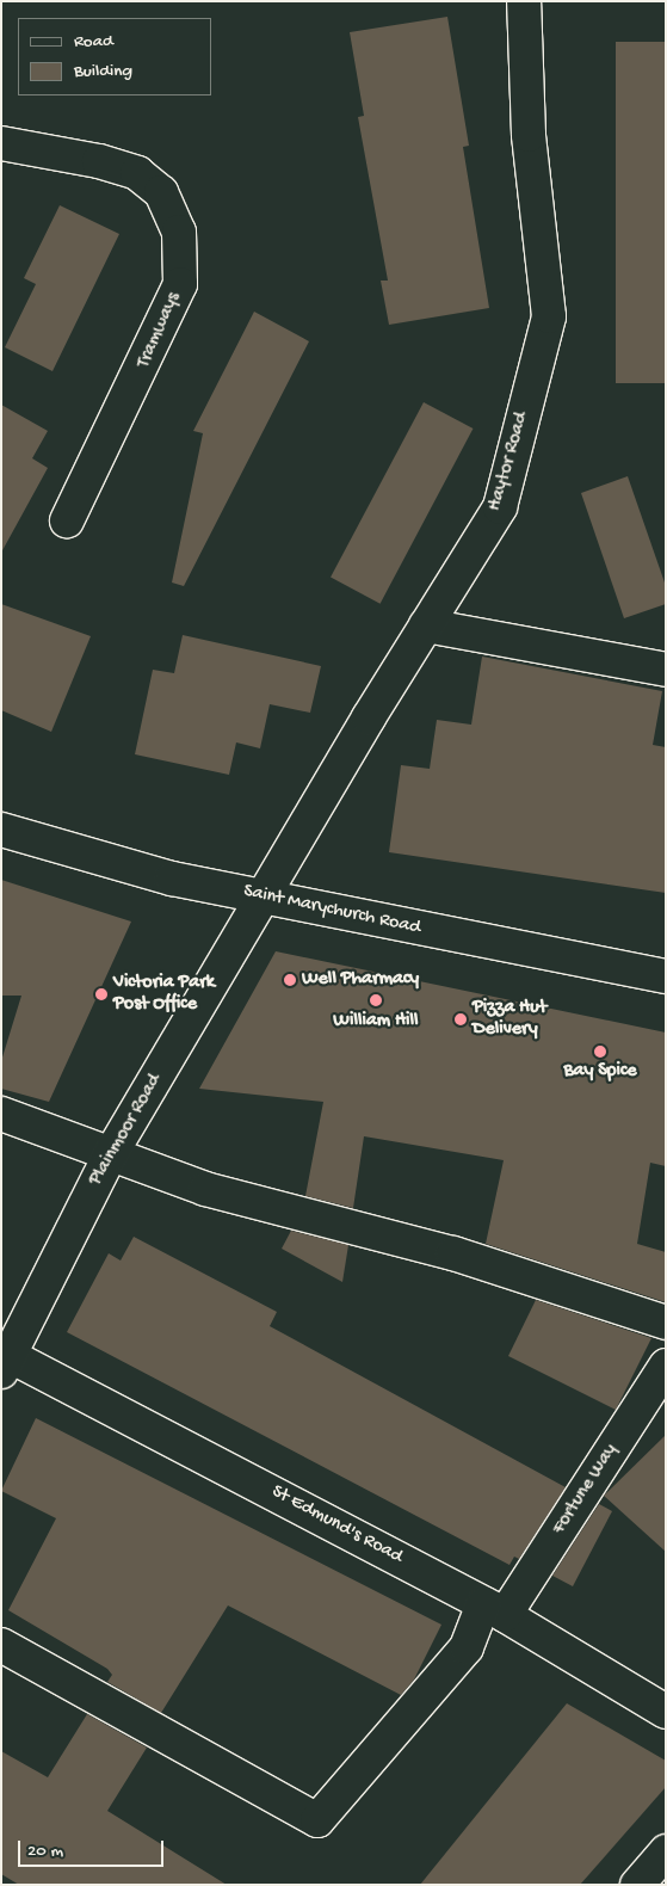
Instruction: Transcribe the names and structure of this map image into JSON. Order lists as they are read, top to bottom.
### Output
{
  "streets": {
    "street": [
      "Tramways",
      "Haytor Road",
      "Saint Marychurch Road",
      "Plainmoor Road",
      "Fortune Way",
      "St Edmund's Road"
    ]
  },
  "crossings": [
    ["Haytor Road", "Saint Marychurch Road"],
    ["Haytor Road", "Plainmoor Road"],
    ["Saint Marychurch Road", "Plainmoor Road"],
    ["Plainmoor Road", "St Edmund's Road"],
    ["Fortune Way", "St Edmund's Road"]
  ],
  "places": [
    "Well Pharmacy",
    "Victoria Park Post Office",
    "William Hill",
    "Pizza Hut Delivery",
    "Bay Spice"
  ],
  "legend": ["Road", "Building"],
  "scale_bar": "20 m"
}
